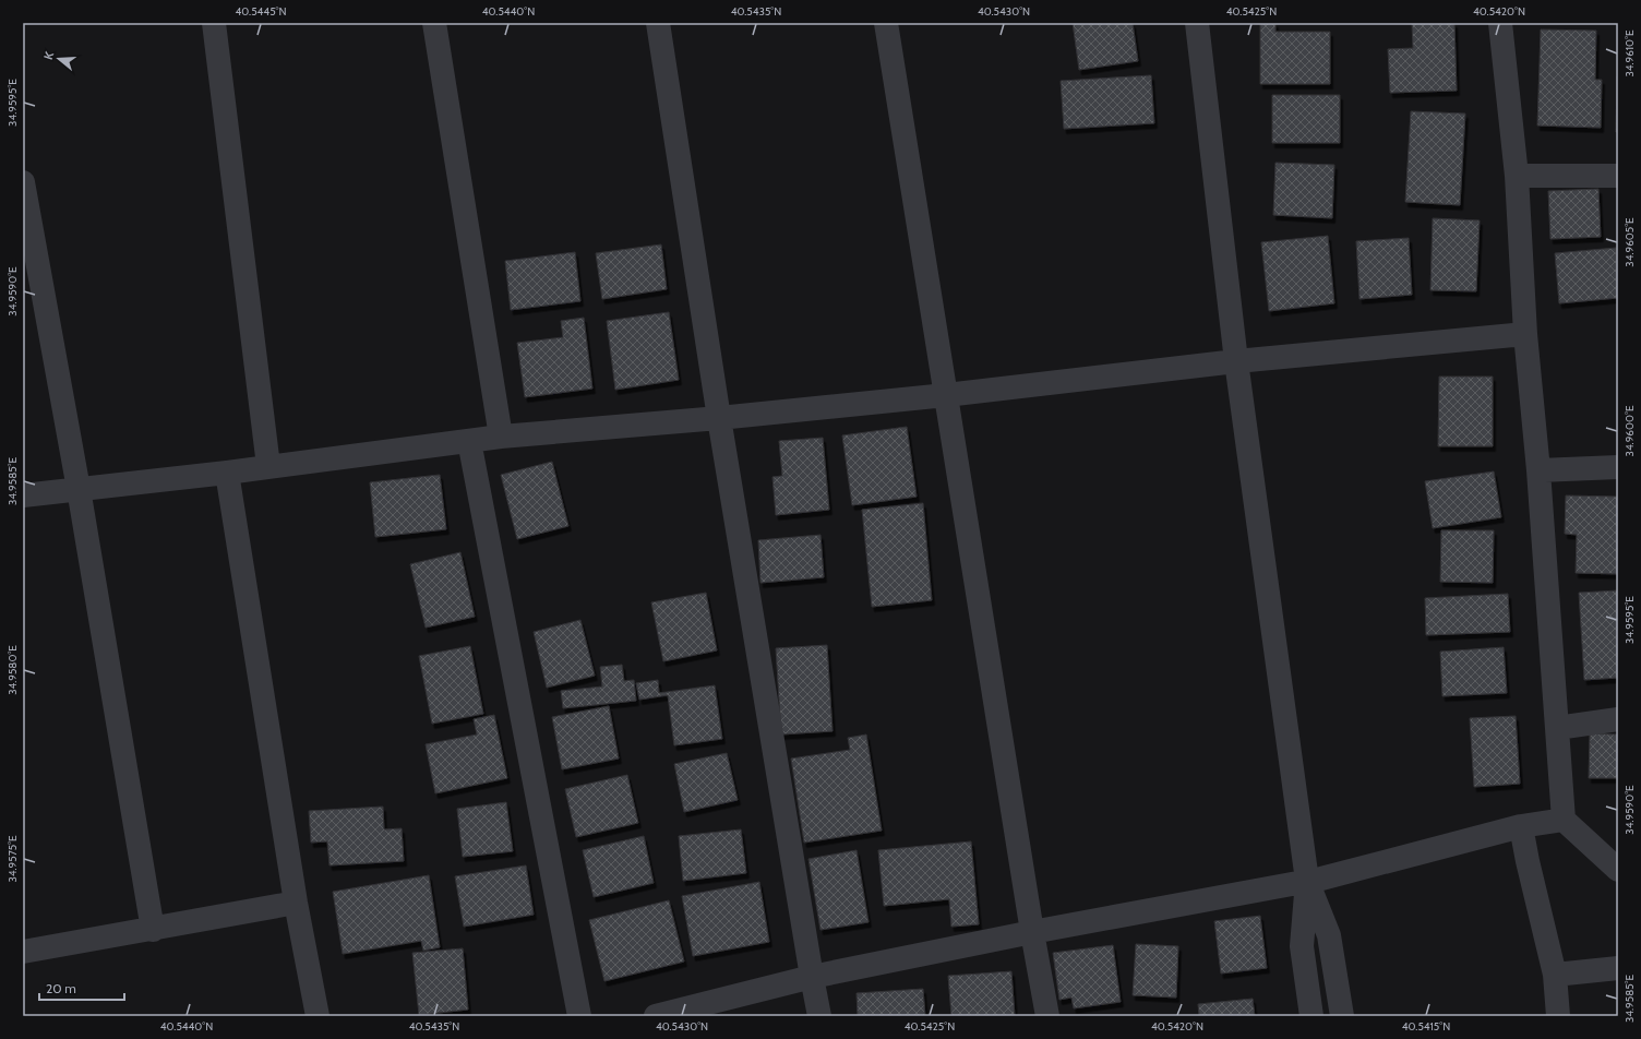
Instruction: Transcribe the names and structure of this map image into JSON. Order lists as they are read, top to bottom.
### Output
{
  "scale_bar": "20 m",
  "north": "left",
  "coordinates": [
    "40.5445°N",
    "40.5440°N",
    "40.5435°N",
    "40.5430°N",
    "40.5425°N",
    "40.5420°N",
    "34.9610°E",
    "34.9595°E",
    "34.9605°E",
    "34.9590°E",
    "34.9600°E",
    "34.9585°E",
    "34.9580°E",
    "34.9575°E",
    "40.5415°N"
  ]
}
